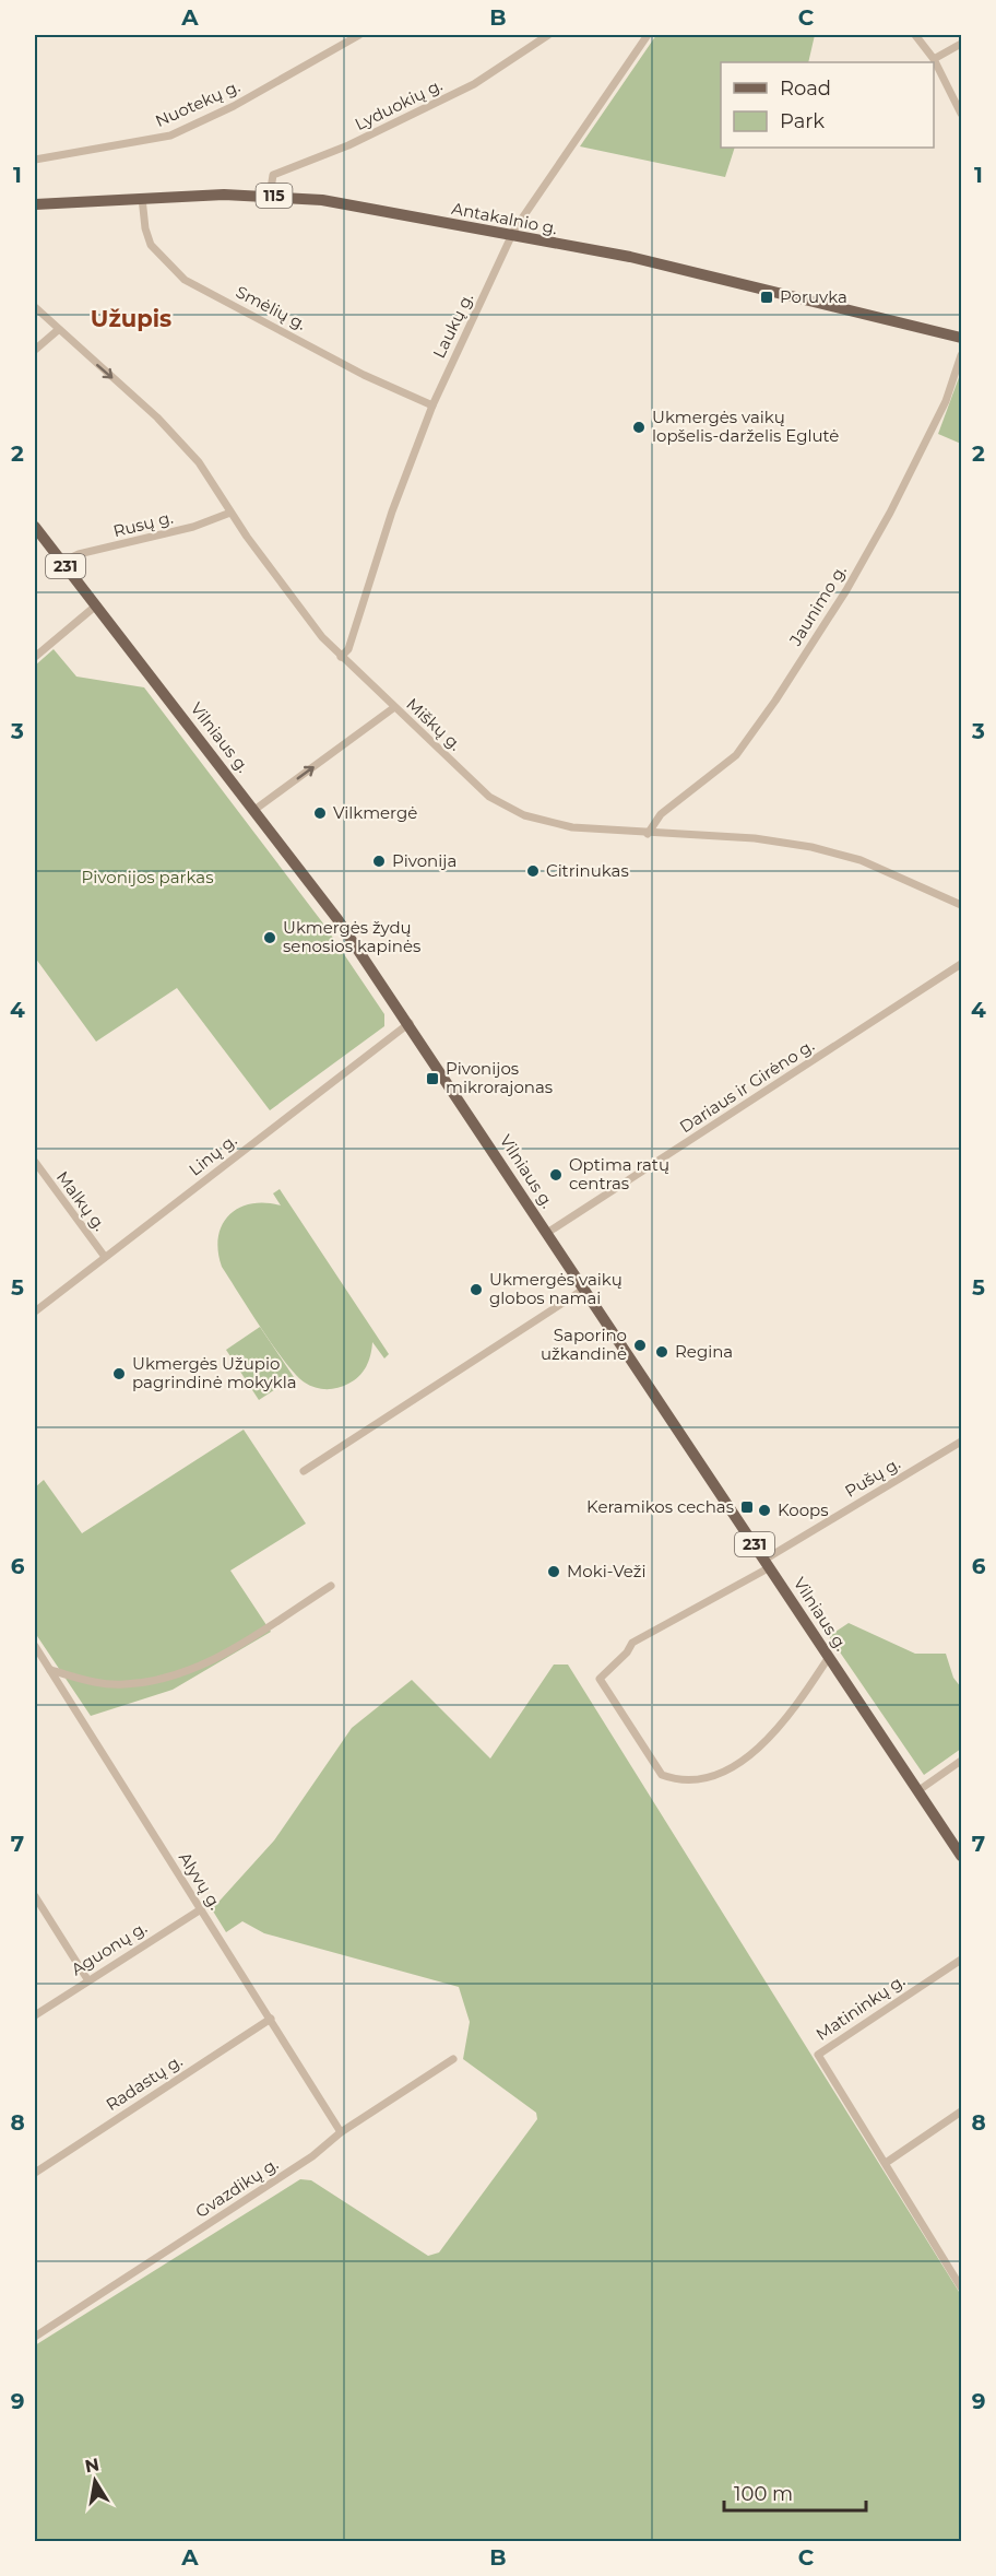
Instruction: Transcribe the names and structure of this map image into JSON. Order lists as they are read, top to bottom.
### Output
{
  "streets": {
    "main road": [
      "115",
      "Antakalnio g.",
      "231",
      "Vilniaus g."
    ],
    "street": [
      "Nuotekų g.",
      "Lyduokių g.",
      "Smėlių g.",
      "Laukų g.",
      "Rusų g.",
      "Jaunimo g.",
      "Miškų g.",
      "Dariaus ir Girėno g.",
      "Linų g.",
      "Malkų g.",
      "Pušų g.",
      "Alyvų g.",
      "Aguonų g.",
      "Matininkų g.",
      "Radastų g.",
      "Gvazdikų g."
    ]
  },
  "crossings": [
    ["Lyduokių g.", "Antakalnio g."],
    ["Antakalnio g.", "Smėlių g."],
    ["Antakalnio g.", "Laukų g."],
    ["Smėlių g.", "Laukų g."],
    ["Laukų g.", "Miškų g."],
    ["Rusų g.", "Miškų g."],
    ["Rusų g.", "Vilniaus g."],
    ["Jaunimo g.", "Miškų g."],
    ["Vilniaus g.", "Dariaus ir Girėno g."],
    ["Vilniaus g.", "Linų g."],
    ["Vilniaus g.", "Pušų g."],
    ["Linų g.", "Malkų g."],
    ["Alyvų g.", "Aguonų g."],
    ["Alyvų g.", "Radastų g."],
    ["Alyvų g.", "Gvazdikų g."]
  ],
  "districts": ["Užupis"],
  "parks": ["Pivonijos parkas"],
  "places": {
    "transit": ["Poruvka", "Pivonijos mikrorajonas", "Keramikos cechas"],
    "other": [
      "Ukmergės vaikų lopšelis-darželis Eglutė",
      "Vilkmergė",
      "Pivonija",
      "Citrinukas",
      "Ukmergės žydų senosios kapinės",
      "Optima ratų centras",
      "Ukmergės vaikų globos namai",
      "Saporino užkandinė",
      "Regina",
      "Ukmergės Užupio pagrindinė mokykla",
      "Koops",
      "Moki-Veži"
    ]
  },
  "legend": ["Road", "Park"],
  "scale_bar": "100 m",
  "north": "top",
  "grid": {
    "columns": ["A", "B", "C"],
    "rows": [
      "1",
      "2",
      "3",
      "4",
      "5",
      "6",
      "7",
      "8",
      "9"
    ]
  }
}
